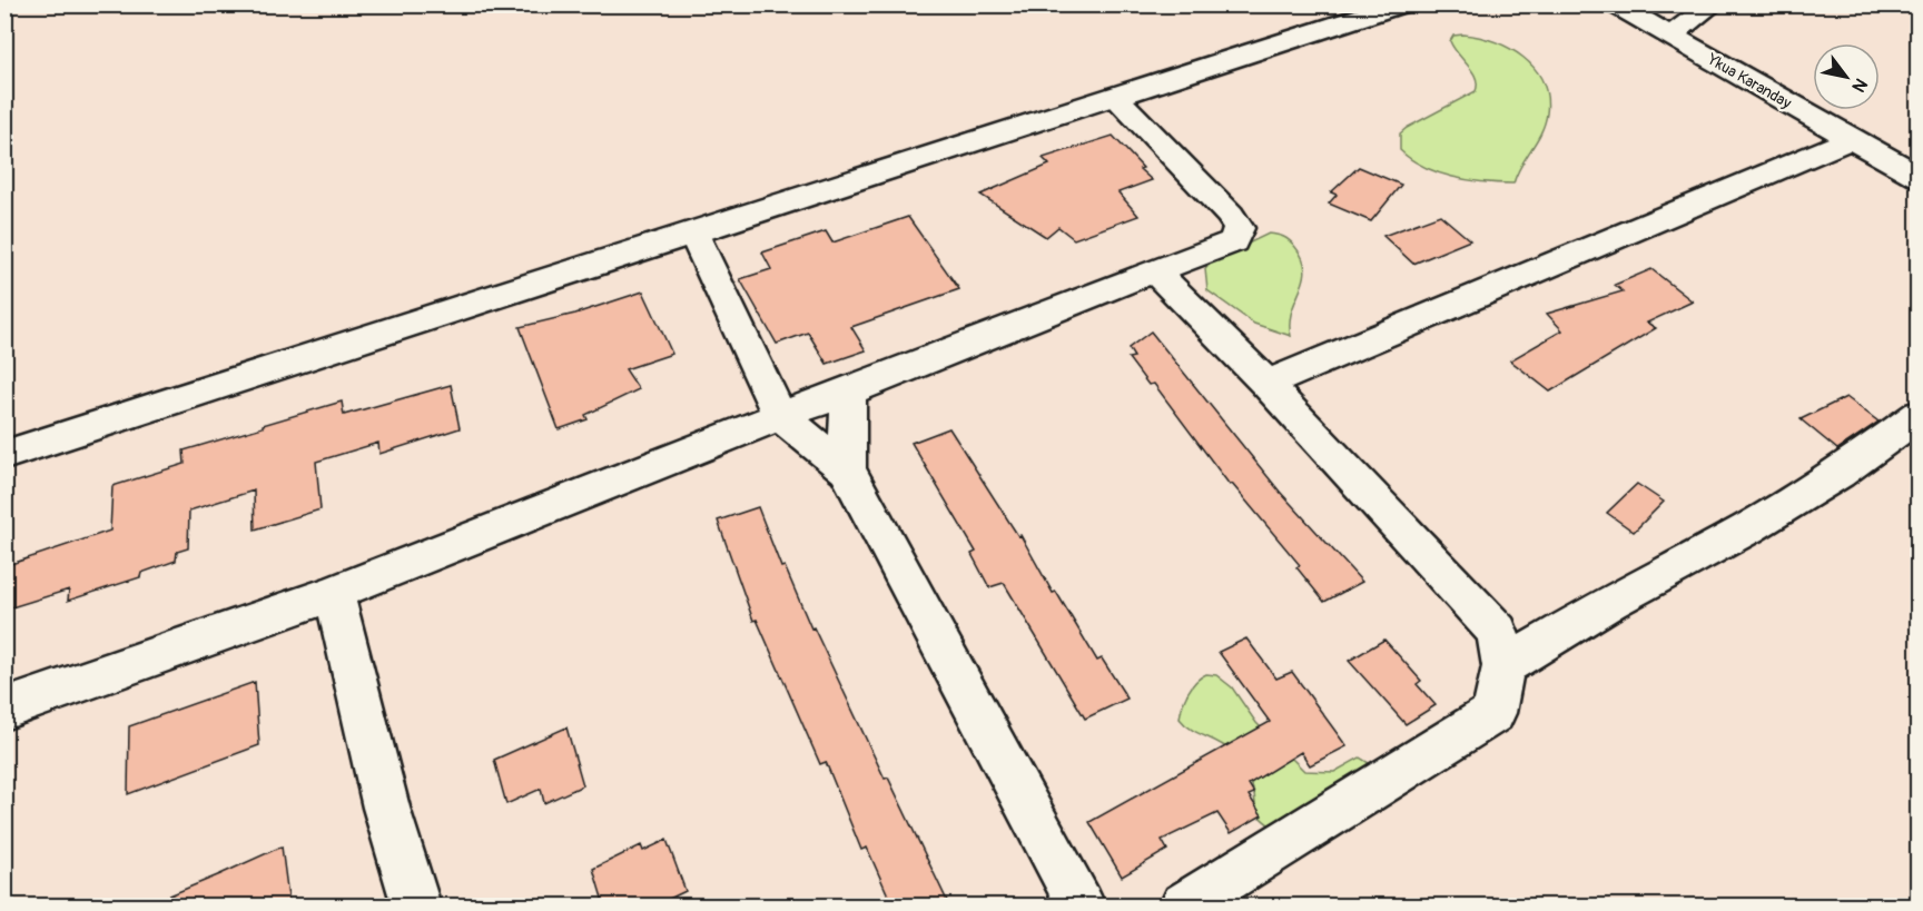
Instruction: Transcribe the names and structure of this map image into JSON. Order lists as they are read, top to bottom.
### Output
{
  "streets": {
    "street": ["Ykua Karanday"]
  },
  "north": "bottom right"
}
